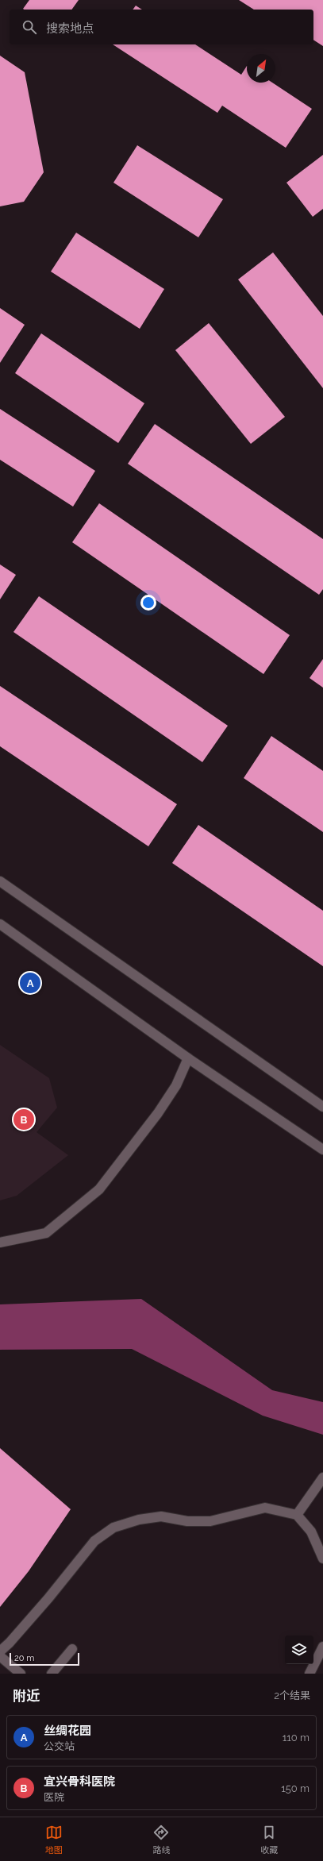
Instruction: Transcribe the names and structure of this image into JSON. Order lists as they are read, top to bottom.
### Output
{
  "scale_bar": "20 m",
  "north": "top right",
  "page": {
    "search": "搜索地点",
    "pins": ["A", "B"],
    "scale": "20 m",
    "heading": ["附近", "2个结果"],
    "list": [
      {
        "mark": "A",
        "name": "丝绸花园",
        "note": "公交站",
        "value": "110 m"
      },
      {
        "mark": "B",
        "name": "宜兴骨科医院",
        "note": "医院",
        "value": "150 m"
      }
    ],
    "nav": ["地图", "路线", "收藏"]
  }
}
